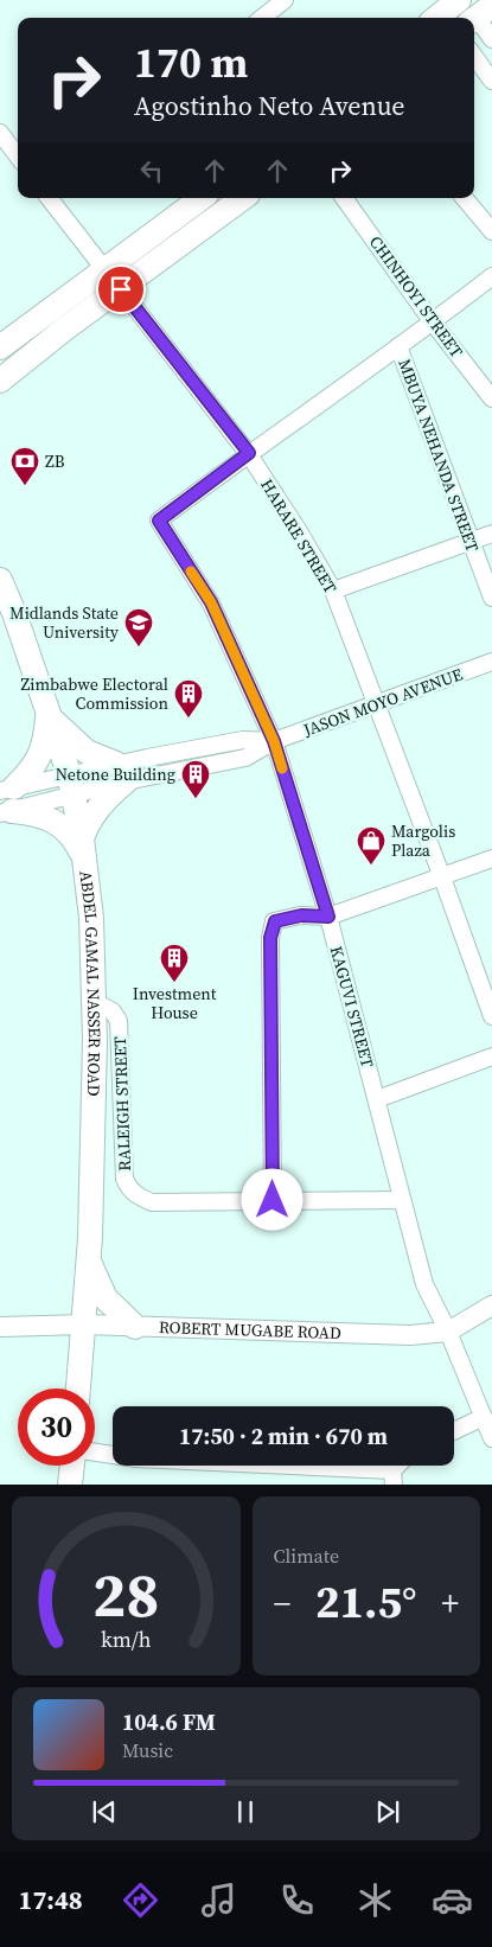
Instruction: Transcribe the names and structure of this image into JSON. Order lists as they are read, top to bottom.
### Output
{
  "streets": {
    "highway": ["ABDEL GAMAL NASSER ROAD"],
    "main road": ["ROBERT MUGABE ROAD"],
    "street": [
      "CHINHOYI STREET",
      "MBUYA NEHANDA STREET",
      "HARARE STREET",
      "JASON MOYO AVENUE",
      "KAGUVI STREET",
      "RALEIGH STREET"
    ]
  },
  "crossings": [
    ["HARARE STREET", "JASON MOYO AVENUE"],
    ["HARARE STREET", "KAGUVI STREET"],
    ["JASON MOYO AVENUE", "ABDEL GAMAL NASSER ROAD"],
    ["JASON MOYO AVENUE", "KAGUVI STREET"],
    ["ABDEL GAMAL NASSER ROAD", "RALEIGH STREET"],
    ["ABDEL GAMAL NASSER ROAD", "ROBERT MUGABE ROAD"],
    ["KAGUVI STREET", "RALEIGH STREET"],
    ["KAGUVI STREET", "ROBERT MUGABE ROAD"]
  ],
  "places": {
    "bank": ["ZB"],
    "school or university": ["Midlands State University"],
    "building": ["Zimbabwe Electoral Commission", "Netone Building", "Investment House"],
    "shop": ["Margolis Plaza"]
  },
  "page": {
    "turn": ["170 m", "Agostinho Neto Avenue"],
    "limit": "30",
    "trip": "17:50 · 2 min · 670 m",
    "tile": "Climate",
    "heat": ["−", "21.5°", "+"],
    "song": ["104.6 FM", "Music"],
    "tabs": "17:48",
    "gauge": ["28", "km/h"]
  }
}
